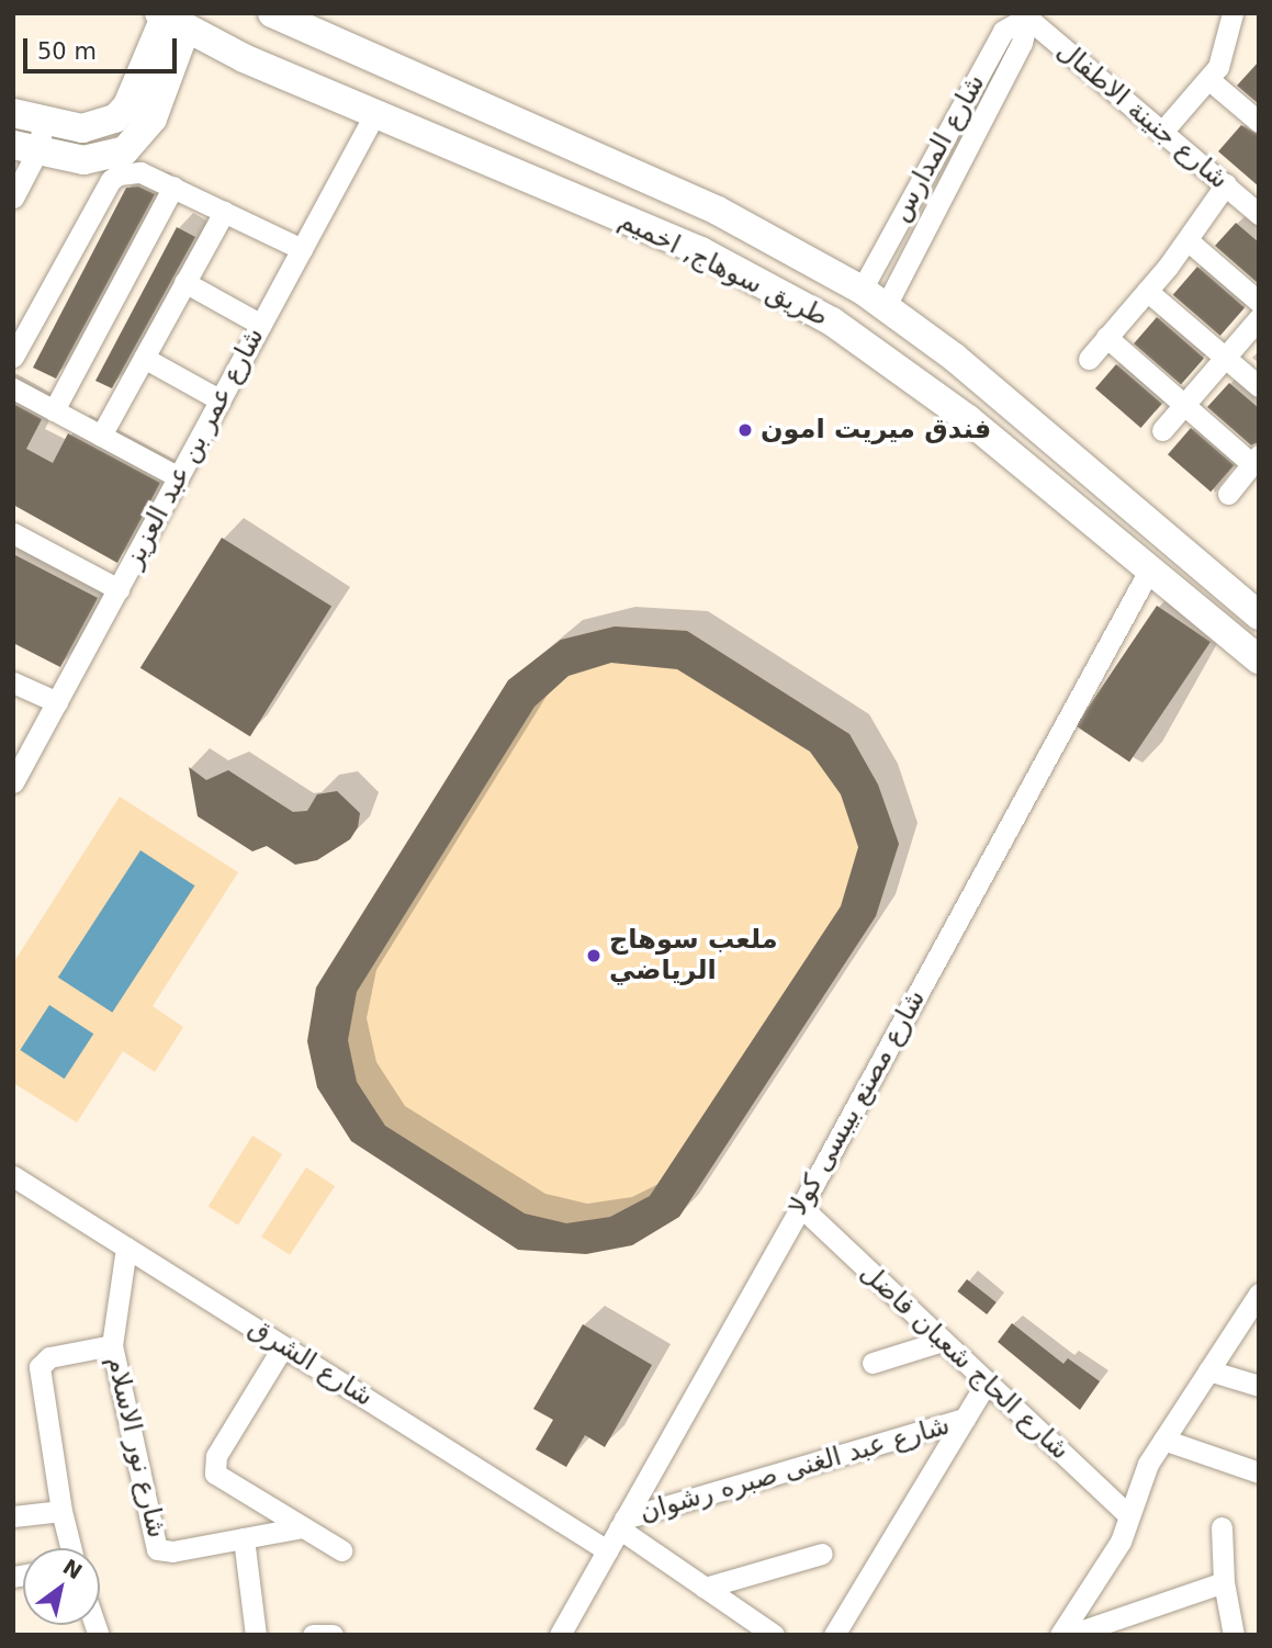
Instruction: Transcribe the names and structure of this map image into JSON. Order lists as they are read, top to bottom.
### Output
{
  "streets": {
    "main road": ["طريق سوهاج, اخميم"],
    "street": [
      "شارع جنينة الاطفال",
      "شارع المدارس",
      "شارع عمر بن عبد العزيز",
      "شارع مصنع بيبسى كولا",
      "شارع الحاج شعبان فاضل",
      "شارع الشرق",
      "شارع نور الاسلام",
      "شارع عبد الغنى صبره رشوان"
    ]
  },
  "crossings": [
    ["شارع جنينة الاطفال", "شارع المدارس"],
    ["شارع المدارس", "طريق سوهاج, اخميم"],
    ["طريق سوهاج, اخميم", "شارع عمر بن عبد العزيز"],
    ["طريق سوهاج, اخميم", "شارع مصنع بيبسى كولا"],
    ["شارع مصنع بيبسى كولا", "شارع الحاج شعبان فاضل"],
    ["شارع مصنع بيبسى كولا", "شارع الشرق"],
    ["شارع مصنع بيبسى كولا", "شارع عبد الغنى صبره رشوان"],
    ["شارع الشرق", "شارع نور الاسلام"]
  ],
  "places": ["فندق ميريت امون", "ملعب سوهاج الرياضي"],
  "scale_bar": "50 m",
  "north": "top right"
}
